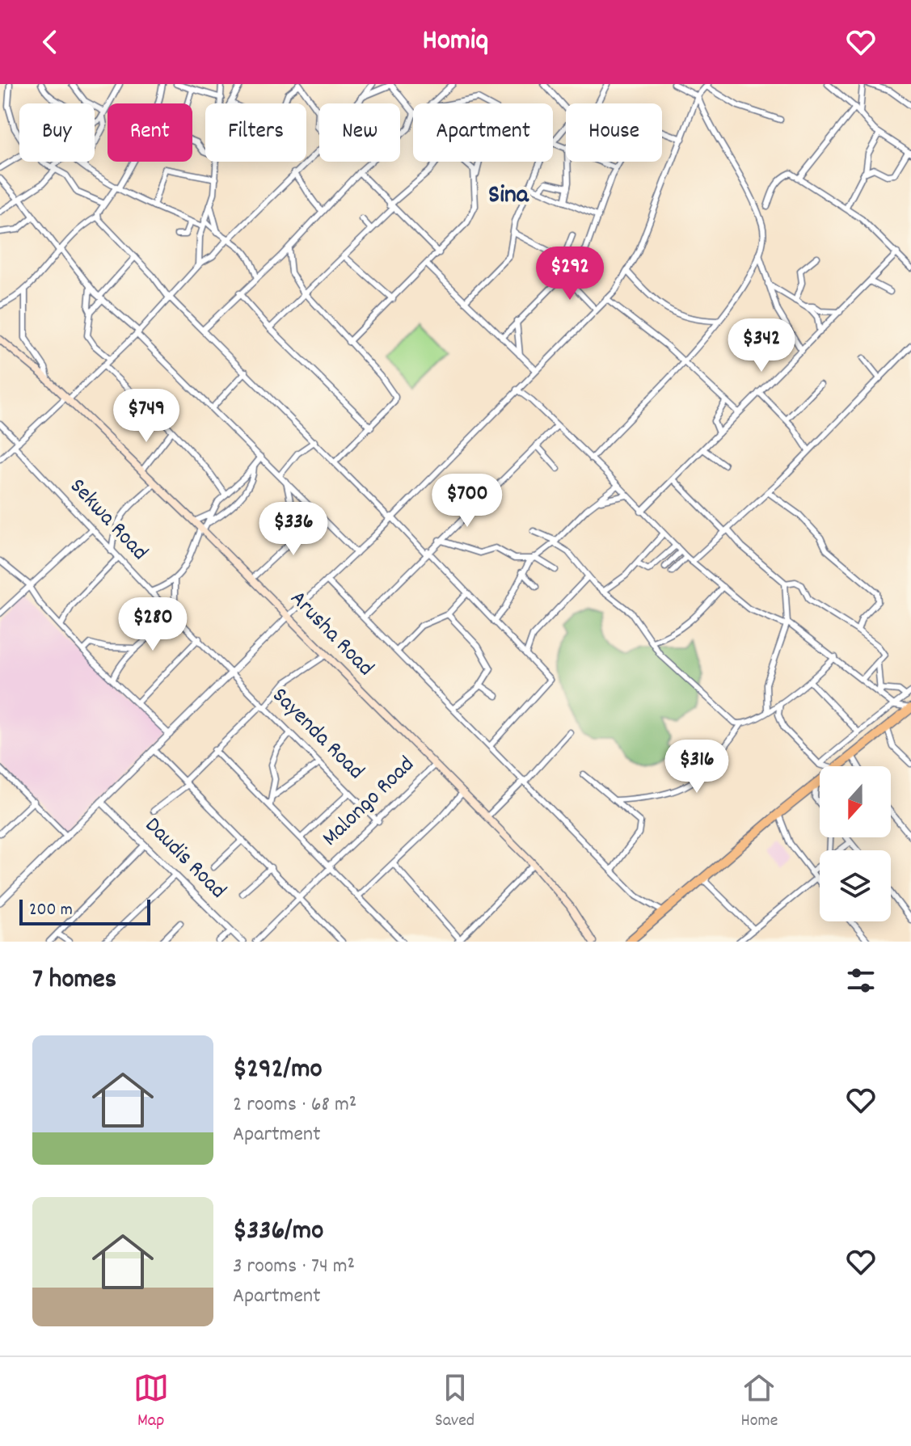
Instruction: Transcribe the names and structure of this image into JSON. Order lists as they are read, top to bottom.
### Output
{
  "streets": {
    "main road": ["Arusha Road"],
    "street": [
      "Sekwa Road",
      "Sayenda Road",
      "Malongo Road",
      "Daudis Road"
    ]
  },
  "crossings": [
    ["Sekwa Road", "Arusha Road"],
    ["Sekwa Road", "Sayenda Road"],
    ["Arusha Road", "Malongo Road"],
    ["Sayenda Road", "Malongo Road"]
  ],
  "districts": ["Sina"],
  "scale_bar": "200 m",
  "north": "bottom",
  "page": {
    "header": "Homiq",
    "chip": [
      "Buy",
      "Rent",
      "Filters",
      "New",
      "Apartment",
      "House"
    ],
    "price": [
      "$292",
      "$342",
      "$749",
      "$700",
      "$336",
      "$280",
      "$316"
    ],
    "scale": "200 m",
    "heading": "7 homes",
    "list": [
      {
        "name": "$292/mo",
        "note": "2 rooms · 68 m² · Apartment"
      },
      {
        "name": "$336/mo",
        "note": "3 rooms · 74 m² · Apartment"
      }
    ],
    "tabs": ["Map", "Saved", "Home"]
  }
}
